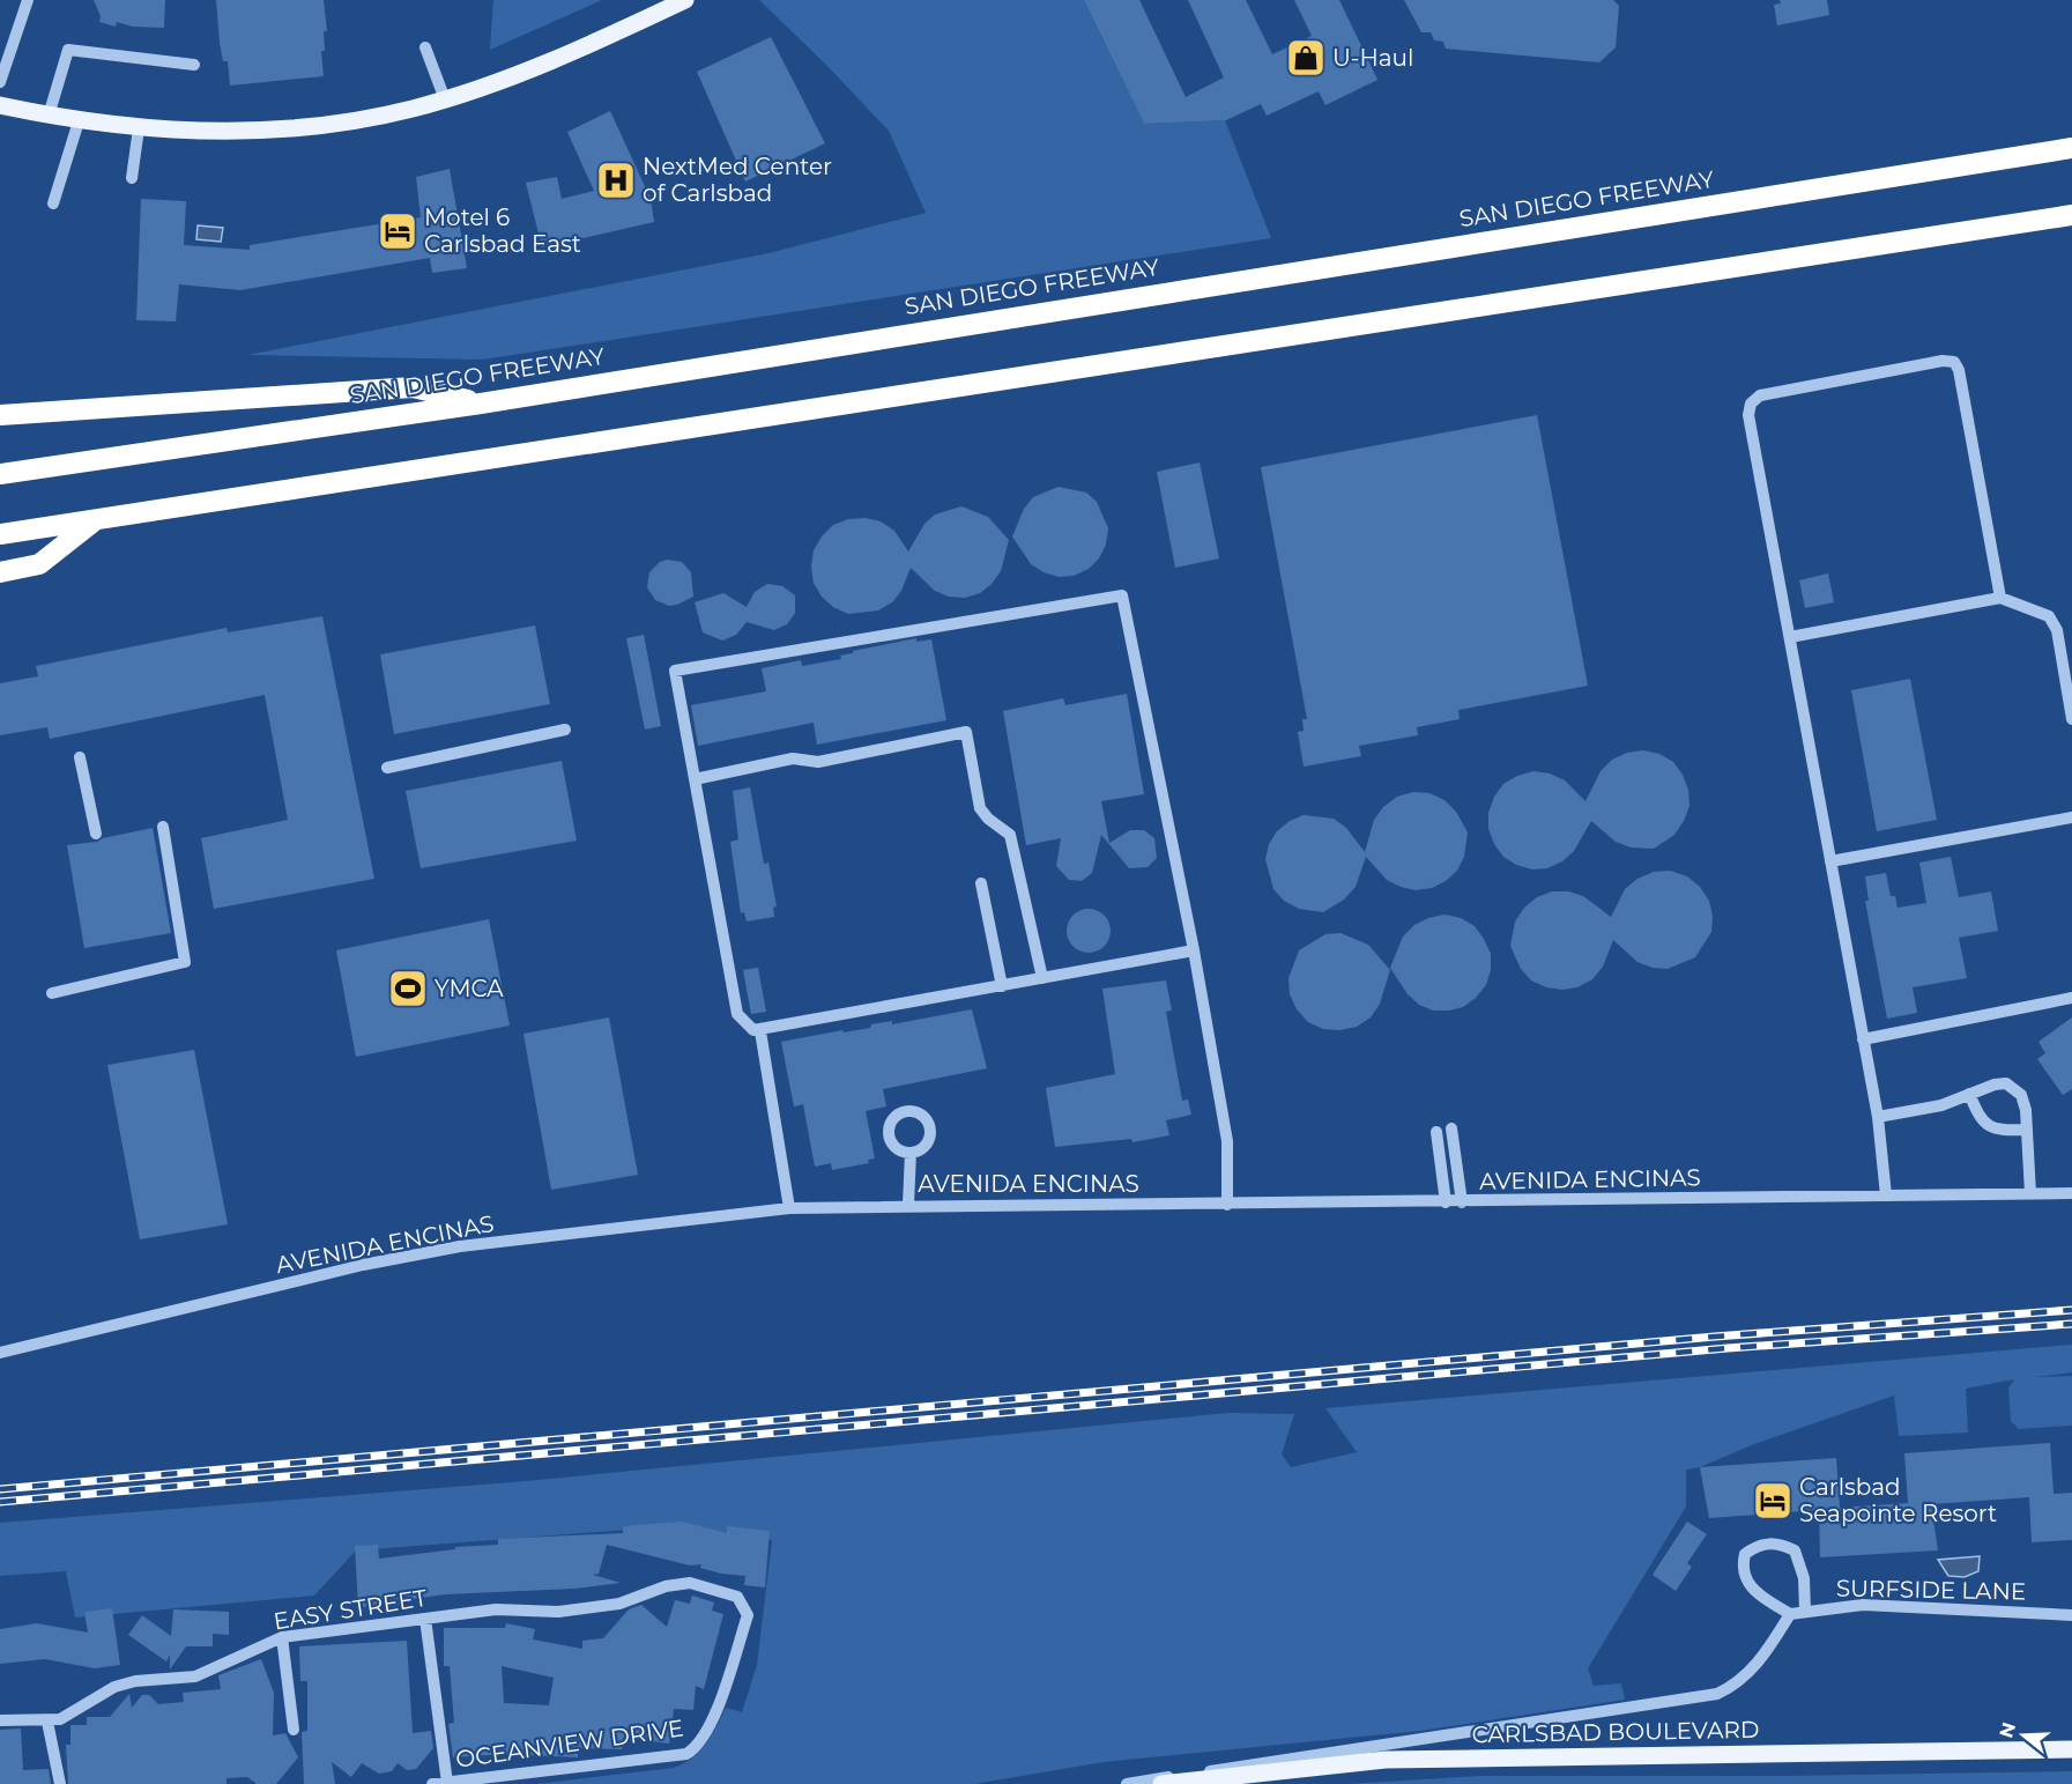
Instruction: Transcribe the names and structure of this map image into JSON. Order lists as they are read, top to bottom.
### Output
{
  "streets": {
    "highway": ["SAN DIEGO FREEWAY"],
    "main road": ["CARLSBAD BOULEVARD"],
    "street": [
      "AVENIDA ENCINAS",
      "SURFSIDE LANE",
      "EASY STREET",
      "OCEANVIEW DRIVE"
    ]
  },
  "crossings": [
    ["EASY STREET", "OCEANVIEW DRIVE"]
  ],
  "places": {
    "shop": ["U-Haul"],
    "hospital": ["NextMed Center of Carlsbad"],
    "hotel": ["Motel 6 Carlsbad East", "Carlsbad Seapointe Resort"],
    "sports": ["YMCA"]
  },
  "north": "left"
}
